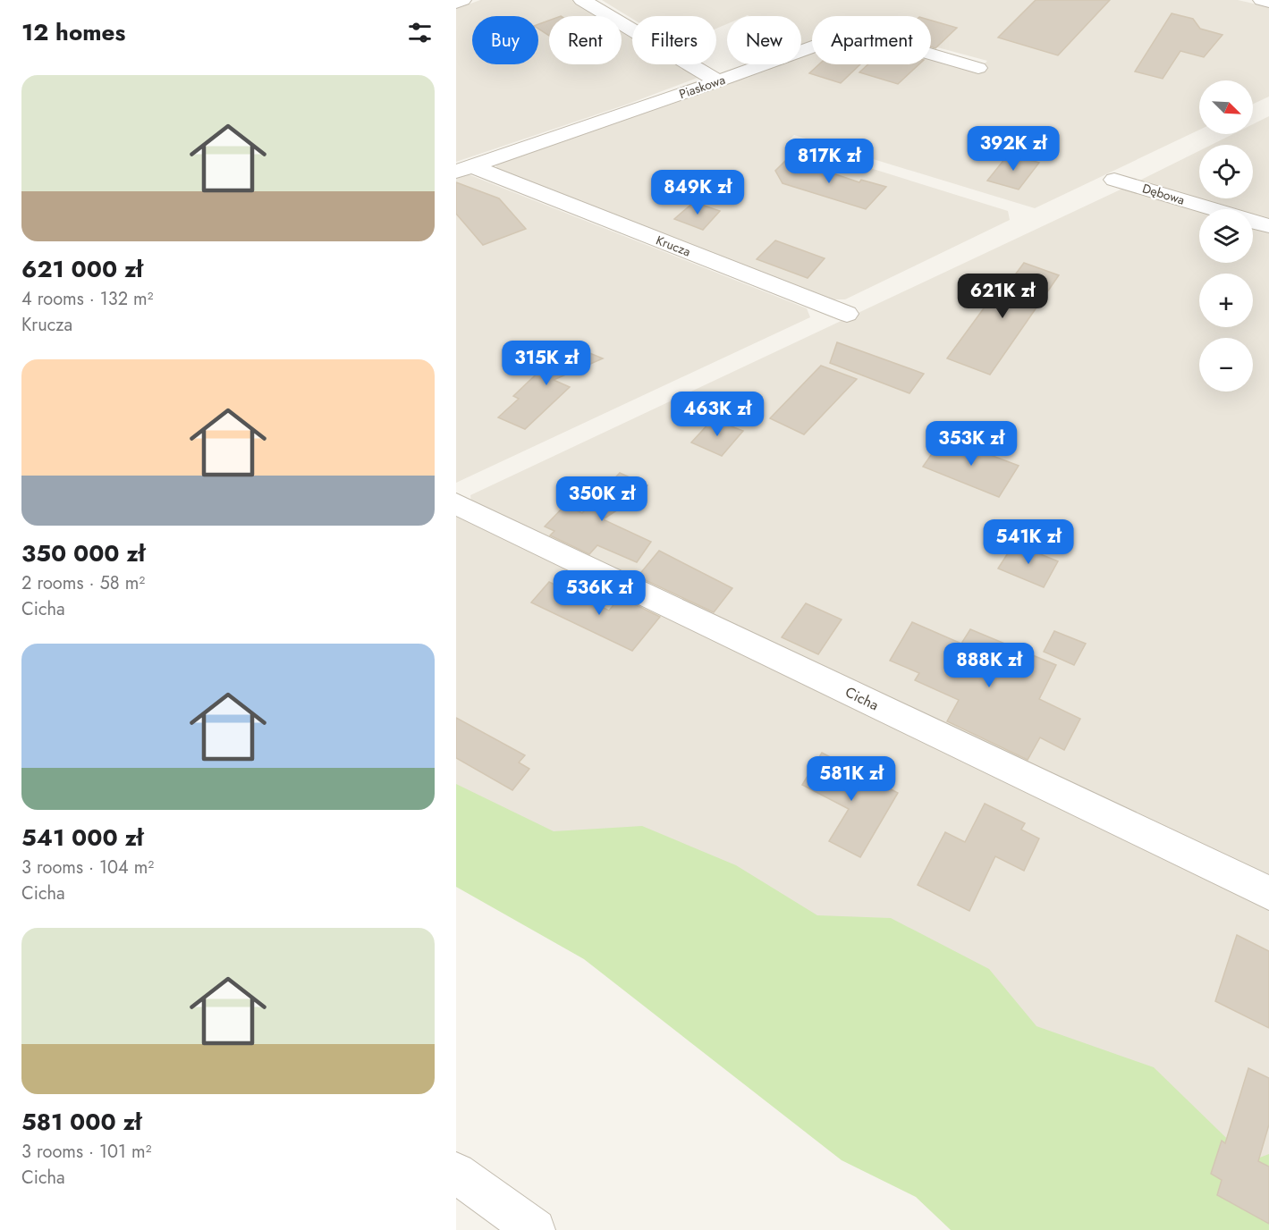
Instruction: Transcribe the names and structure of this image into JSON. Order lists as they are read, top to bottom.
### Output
{
  "streets": {
    "street": [
      "Piaskowa",
      "Dębowa",
      "Krucza",
      "Cicha"
    ]
  },
  "crossings": [
    ["Piaskowa", "Krucza"]
  ],
  "north": "bottom right",
  "page": {
    "heading": "12 homes",
    "chip": [
      "Buy",
      "Rent",
      "Filters",
      "New",
      "Apartment"
    ],
    "list": [
      {
        "name": "621 000 zł",
        "note": "4 rooms · 132 m² · Krucza"
      },
      {
        "name": "350 000 zł",
        "note": "2 rooms · 58 m² · Cicha"
      },
      {
        "name": "541 000 zł",
        "note": "3 rooms · 104 m² · Cicha"
      },
      {
        "name": "581 000 zł",
        "note": "3 rooms · 101 m² · Cicha"
      }
    ],
    "map_buttons": ["+", "−"],
    "price": [
      "392K zł",
      "817K zł",
      "849K zł",
      "621K zł",
      "315K zł",
      "463K zł",
      "353K zł",
      "350K zł",
      "541K zł",
      "536K zł",
      "888K zł",
      "581K zł"
    ]
  }
}
